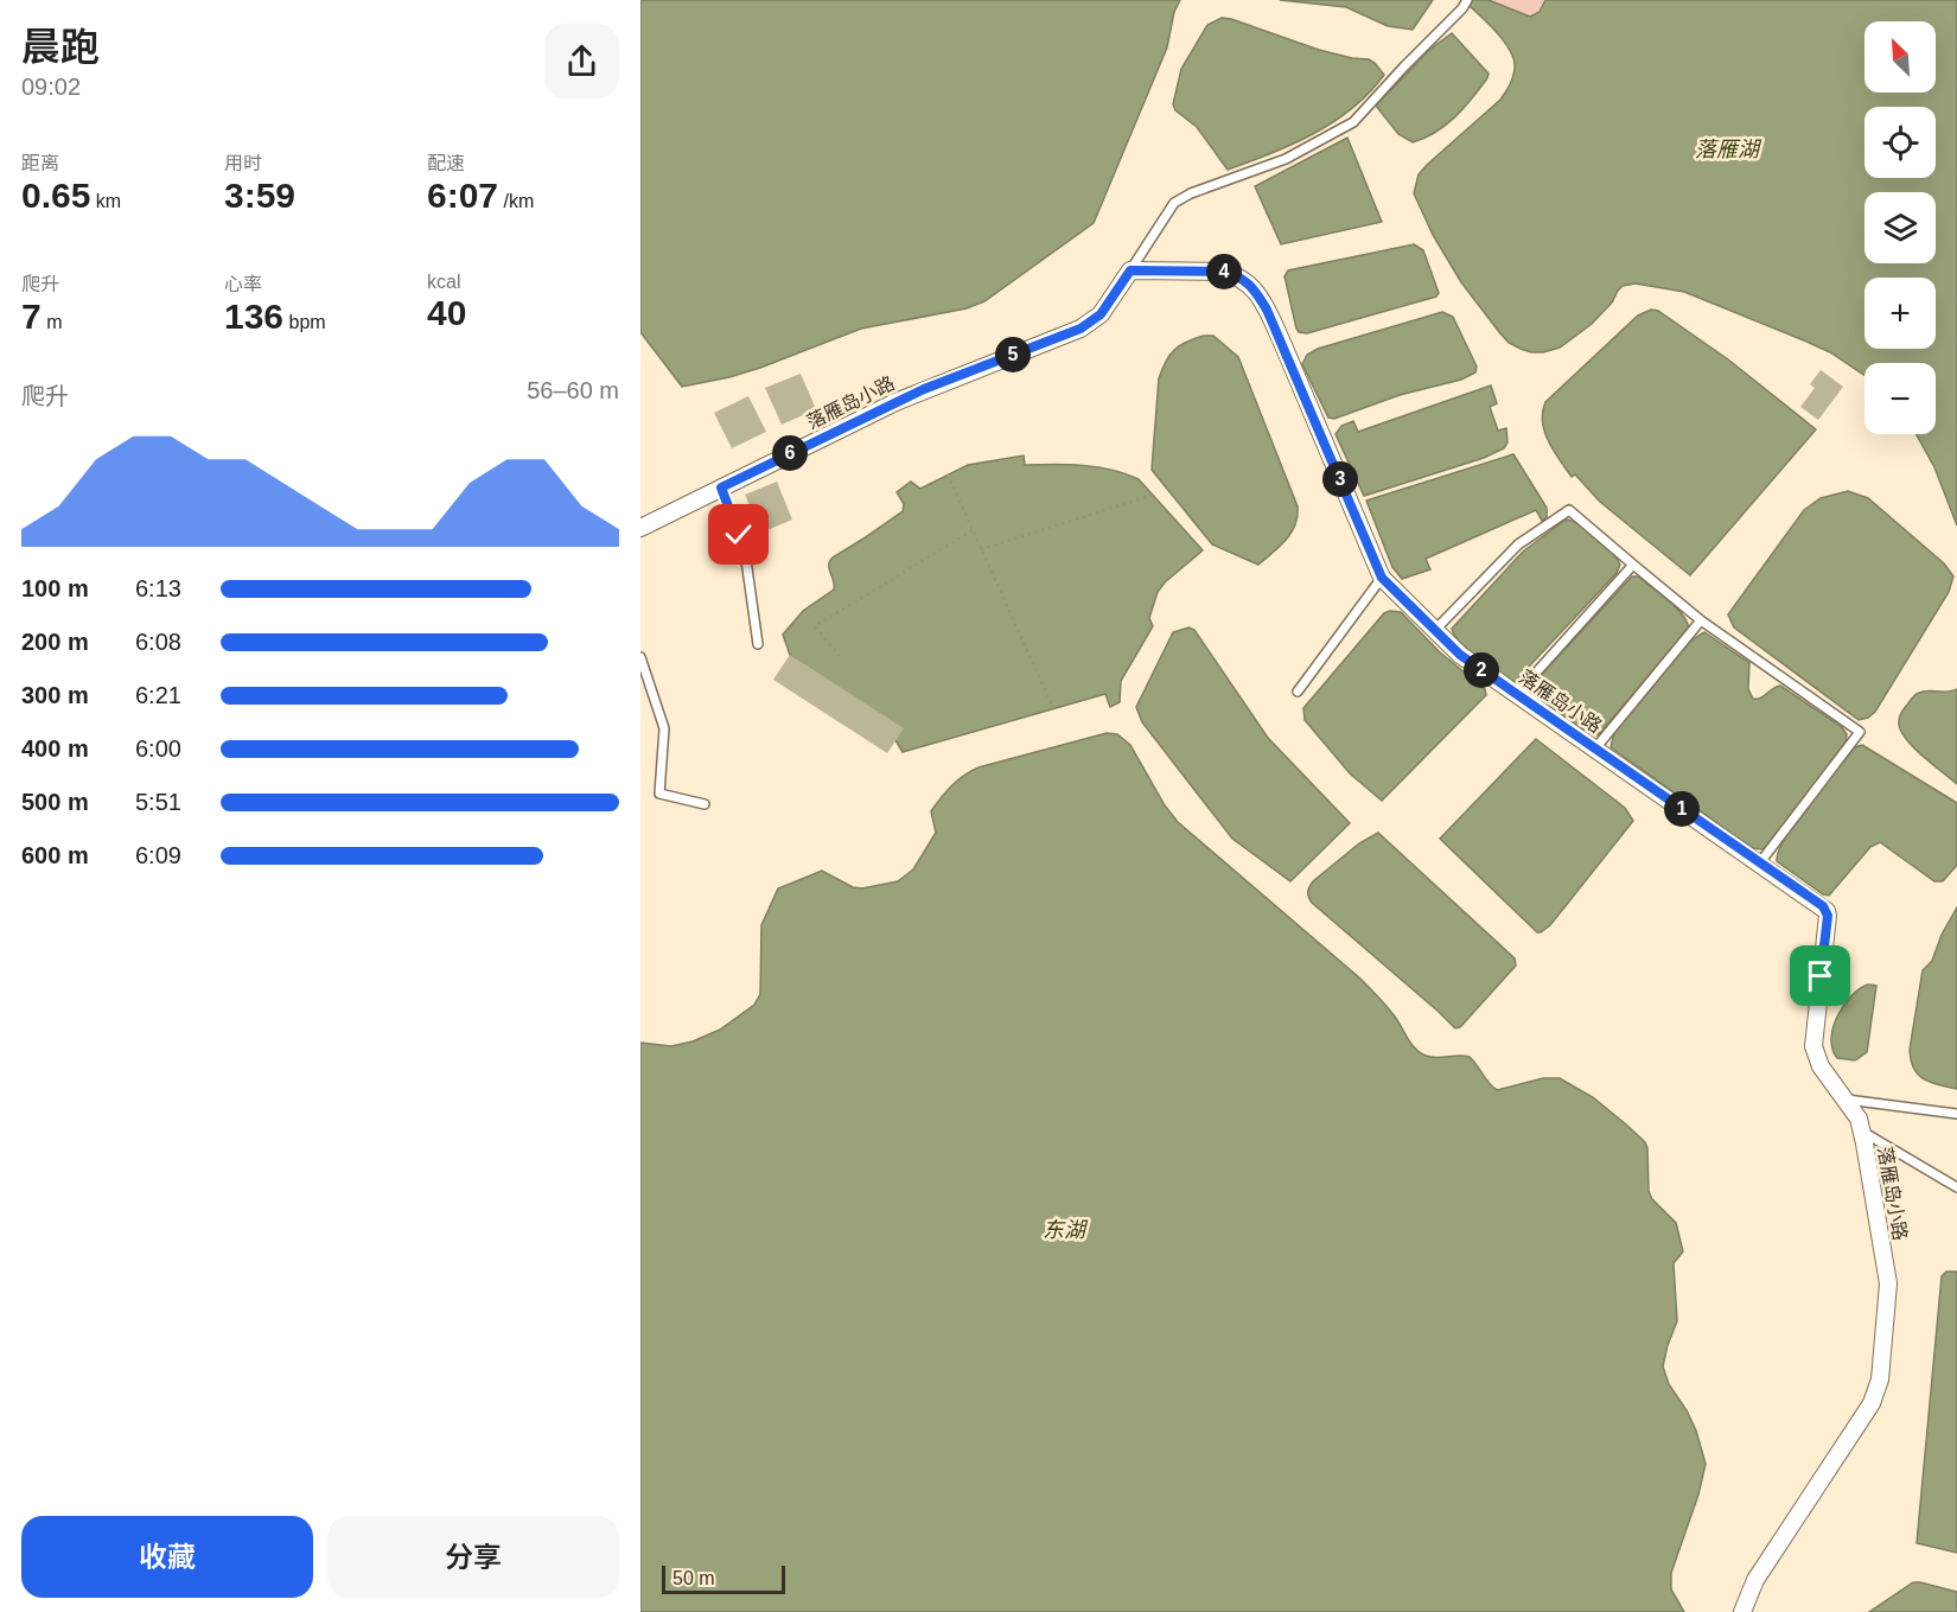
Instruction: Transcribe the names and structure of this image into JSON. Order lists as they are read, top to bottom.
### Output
{
  "streets": {
    "street": ["落雁岛小路"]
  },
  "water": ["落雁湖", "东湖"],
  "scale_bar": "50 m",
  "north": "top left",
  "page": {
    "heading": ["晨跑", "09:02"],
    "map_buttons": ["+", "−"],
    "stats": [
      ["距离", "0.65 km"],
      ["用时", "3:59"],
      ["配速", "6:07 /km"],
      ["爬升", "7 m"],
      ["心率", "136 bpm"],
      ["kcal", "40"]
    ],
    "pins": [
      "4",
      "5",
      "6",
      "3",
      "2",
      "1"
    ],
    "chart": ["爬升", "56–60 m"],
    "list": [
      {
        "name": "100 m",
        "note": "6:13"
      },
      {
        "name": "200 m",
        "note": "6:08"
      },
      {
        "name": "300 m",
        "note": "6:21"
      },
      {
        "name": "400 m",
        "note": "6:00"
      },
      {
        "name": "500 m",
        "note": "5:51"
      },
      {
        "name": "600 m",
        "note": "6:09"
      }
    ],
    "buttons": ["收藏", "分享"],
    "scale": "50 m"
  }
}
